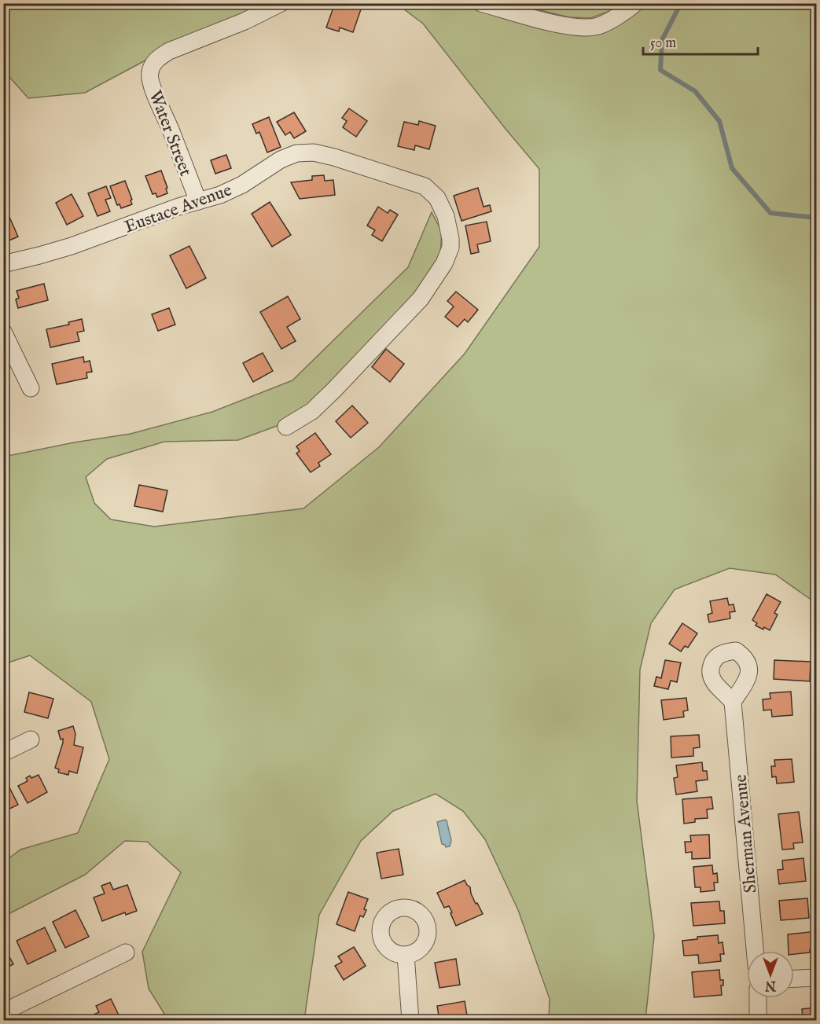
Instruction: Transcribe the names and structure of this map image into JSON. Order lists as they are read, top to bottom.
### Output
{
  "streets": {
    "street": ["Water Street", "Eustace Avenue", "Sherman Avenue"]
  },
  "crossings": [
    ["Water Street", "Eustace Avenue"]
  ],
  "scale_bar": "50 m",
  "north": "bottom"
}
